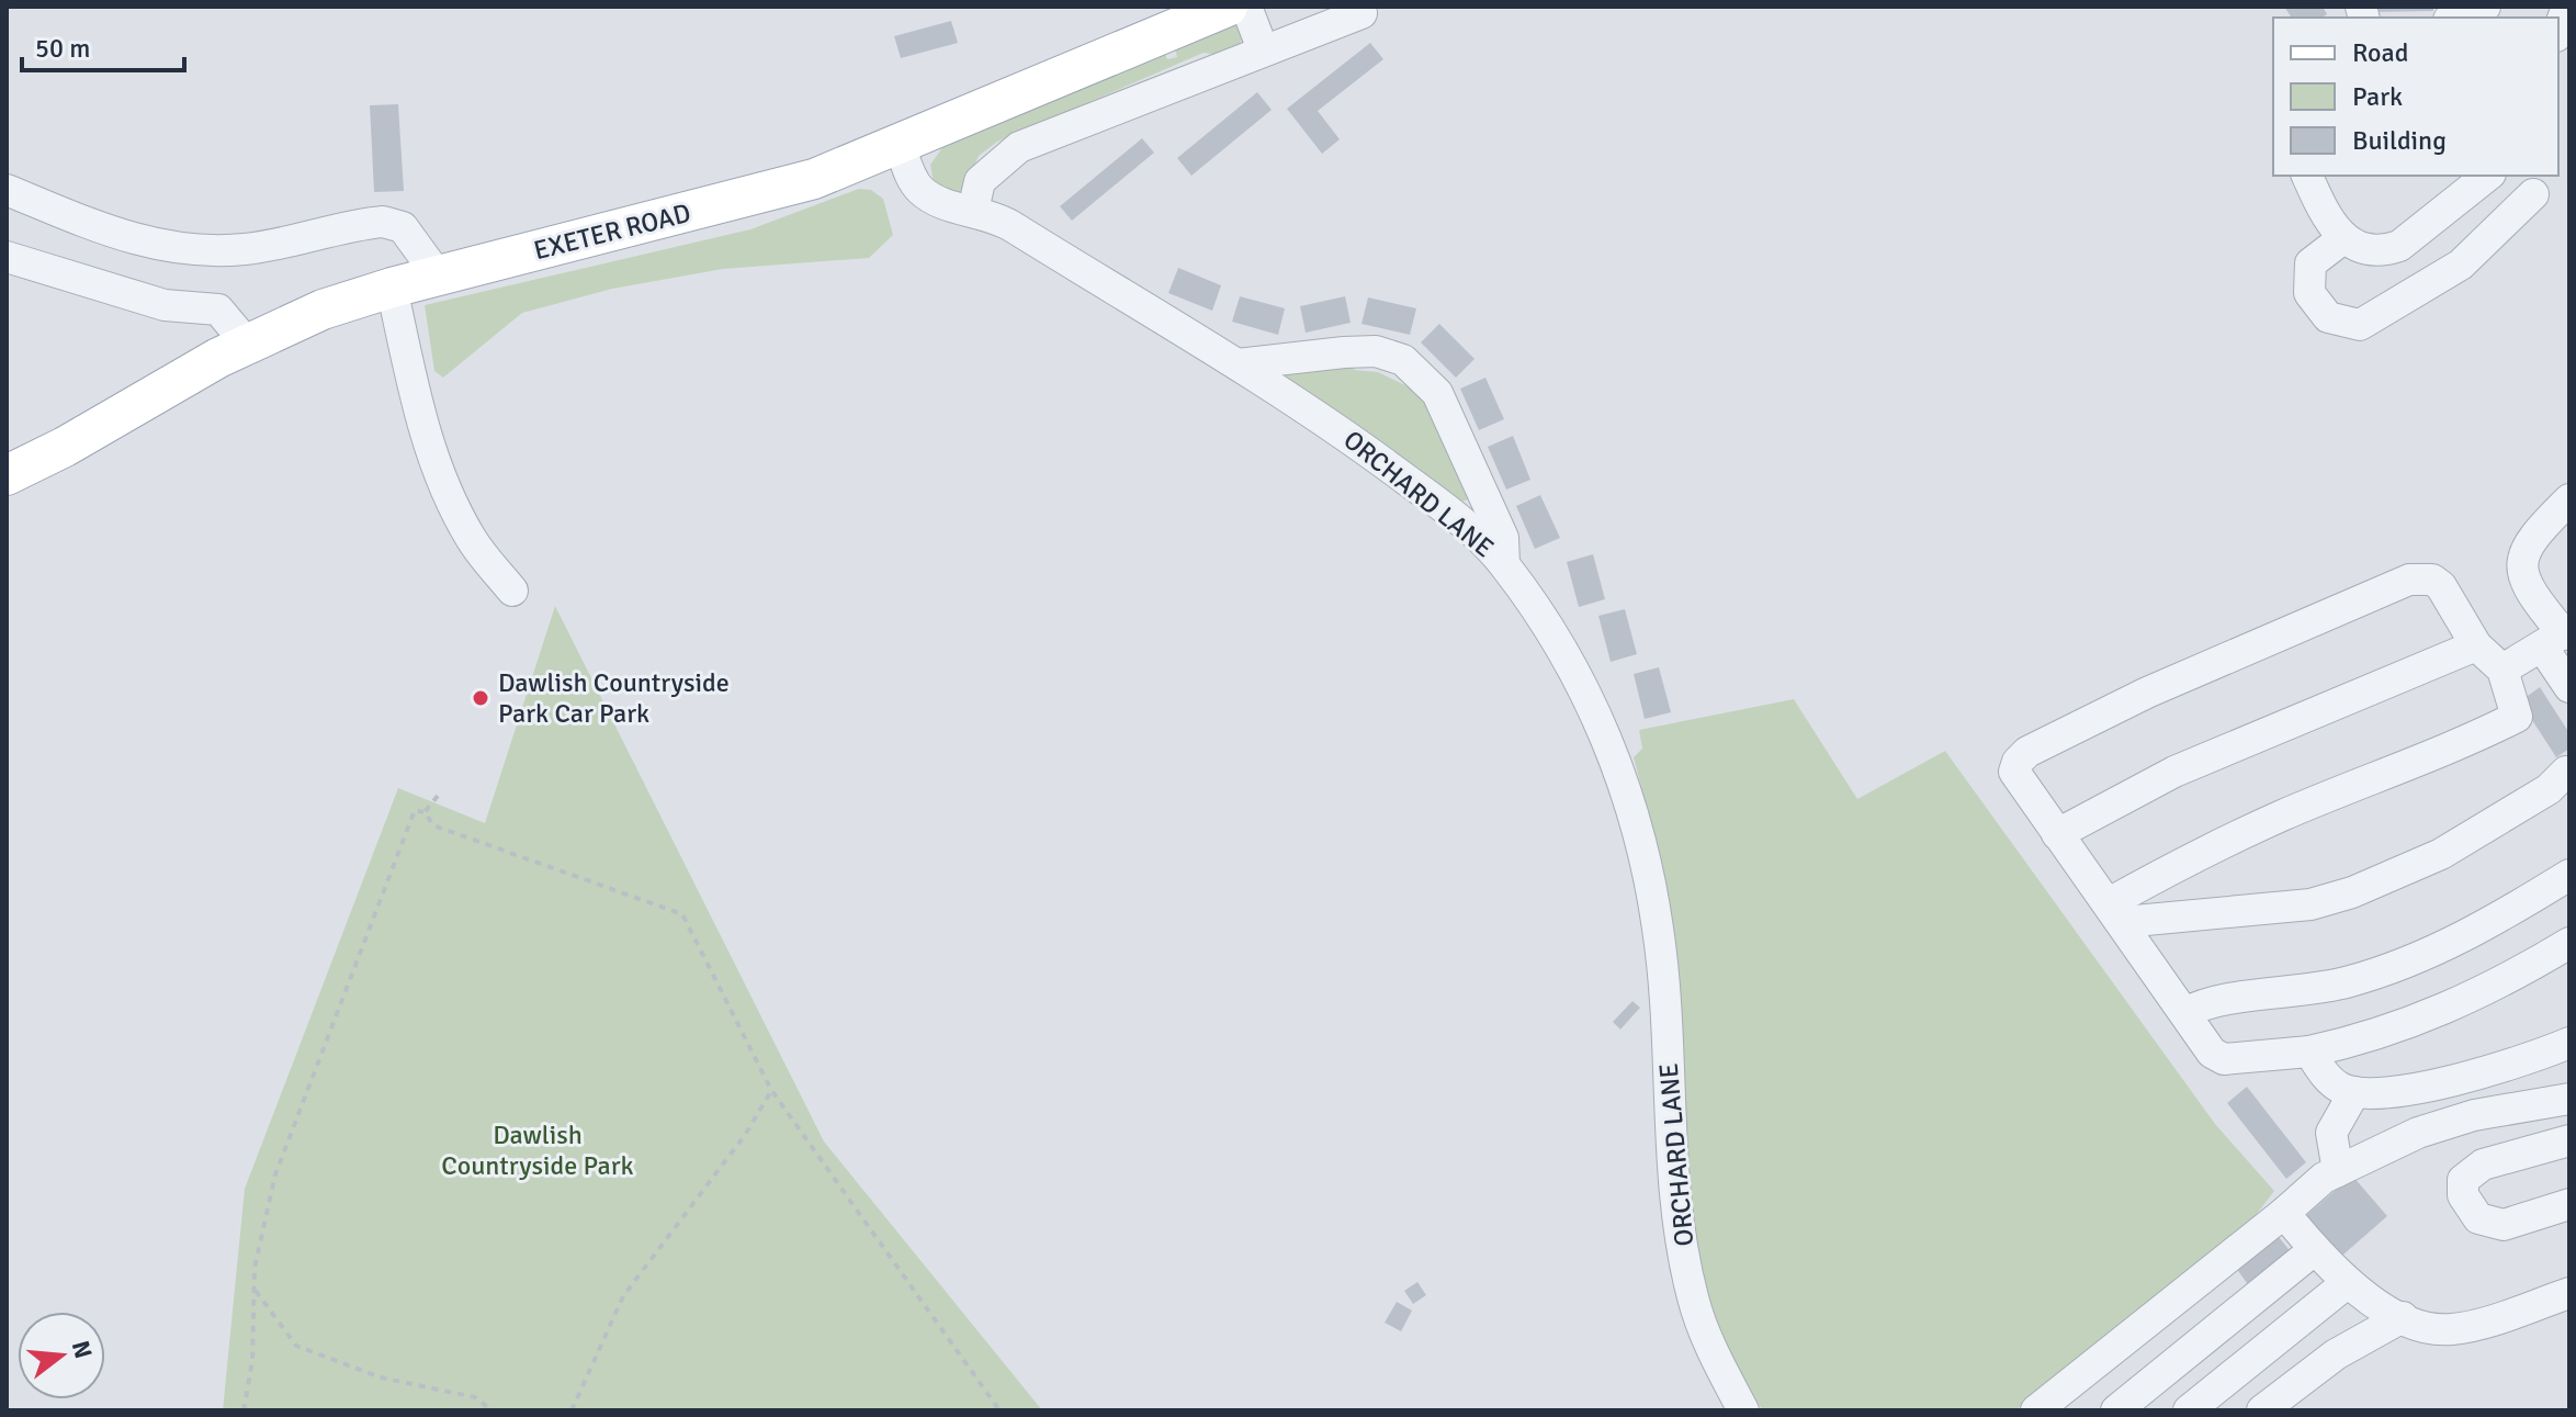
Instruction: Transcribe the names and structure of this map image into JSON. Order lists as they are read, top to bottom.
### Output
{
  "streets": {
    "main road": ["EXETER ROAD"],
    "street": ["ORCHARD LANE"]
  },
  "crossings": [
    ["EXETER ROAD", "ORCHARD LANE"]
  ],
  "parks": ["Dawlish Countryside Park"],
  "places": ["Dawlish Countryside Park Car Park"],
  "legend": ["Road", "Park", "Building"],
  "scale_bar": "50 m",
  "north": "right"
}
